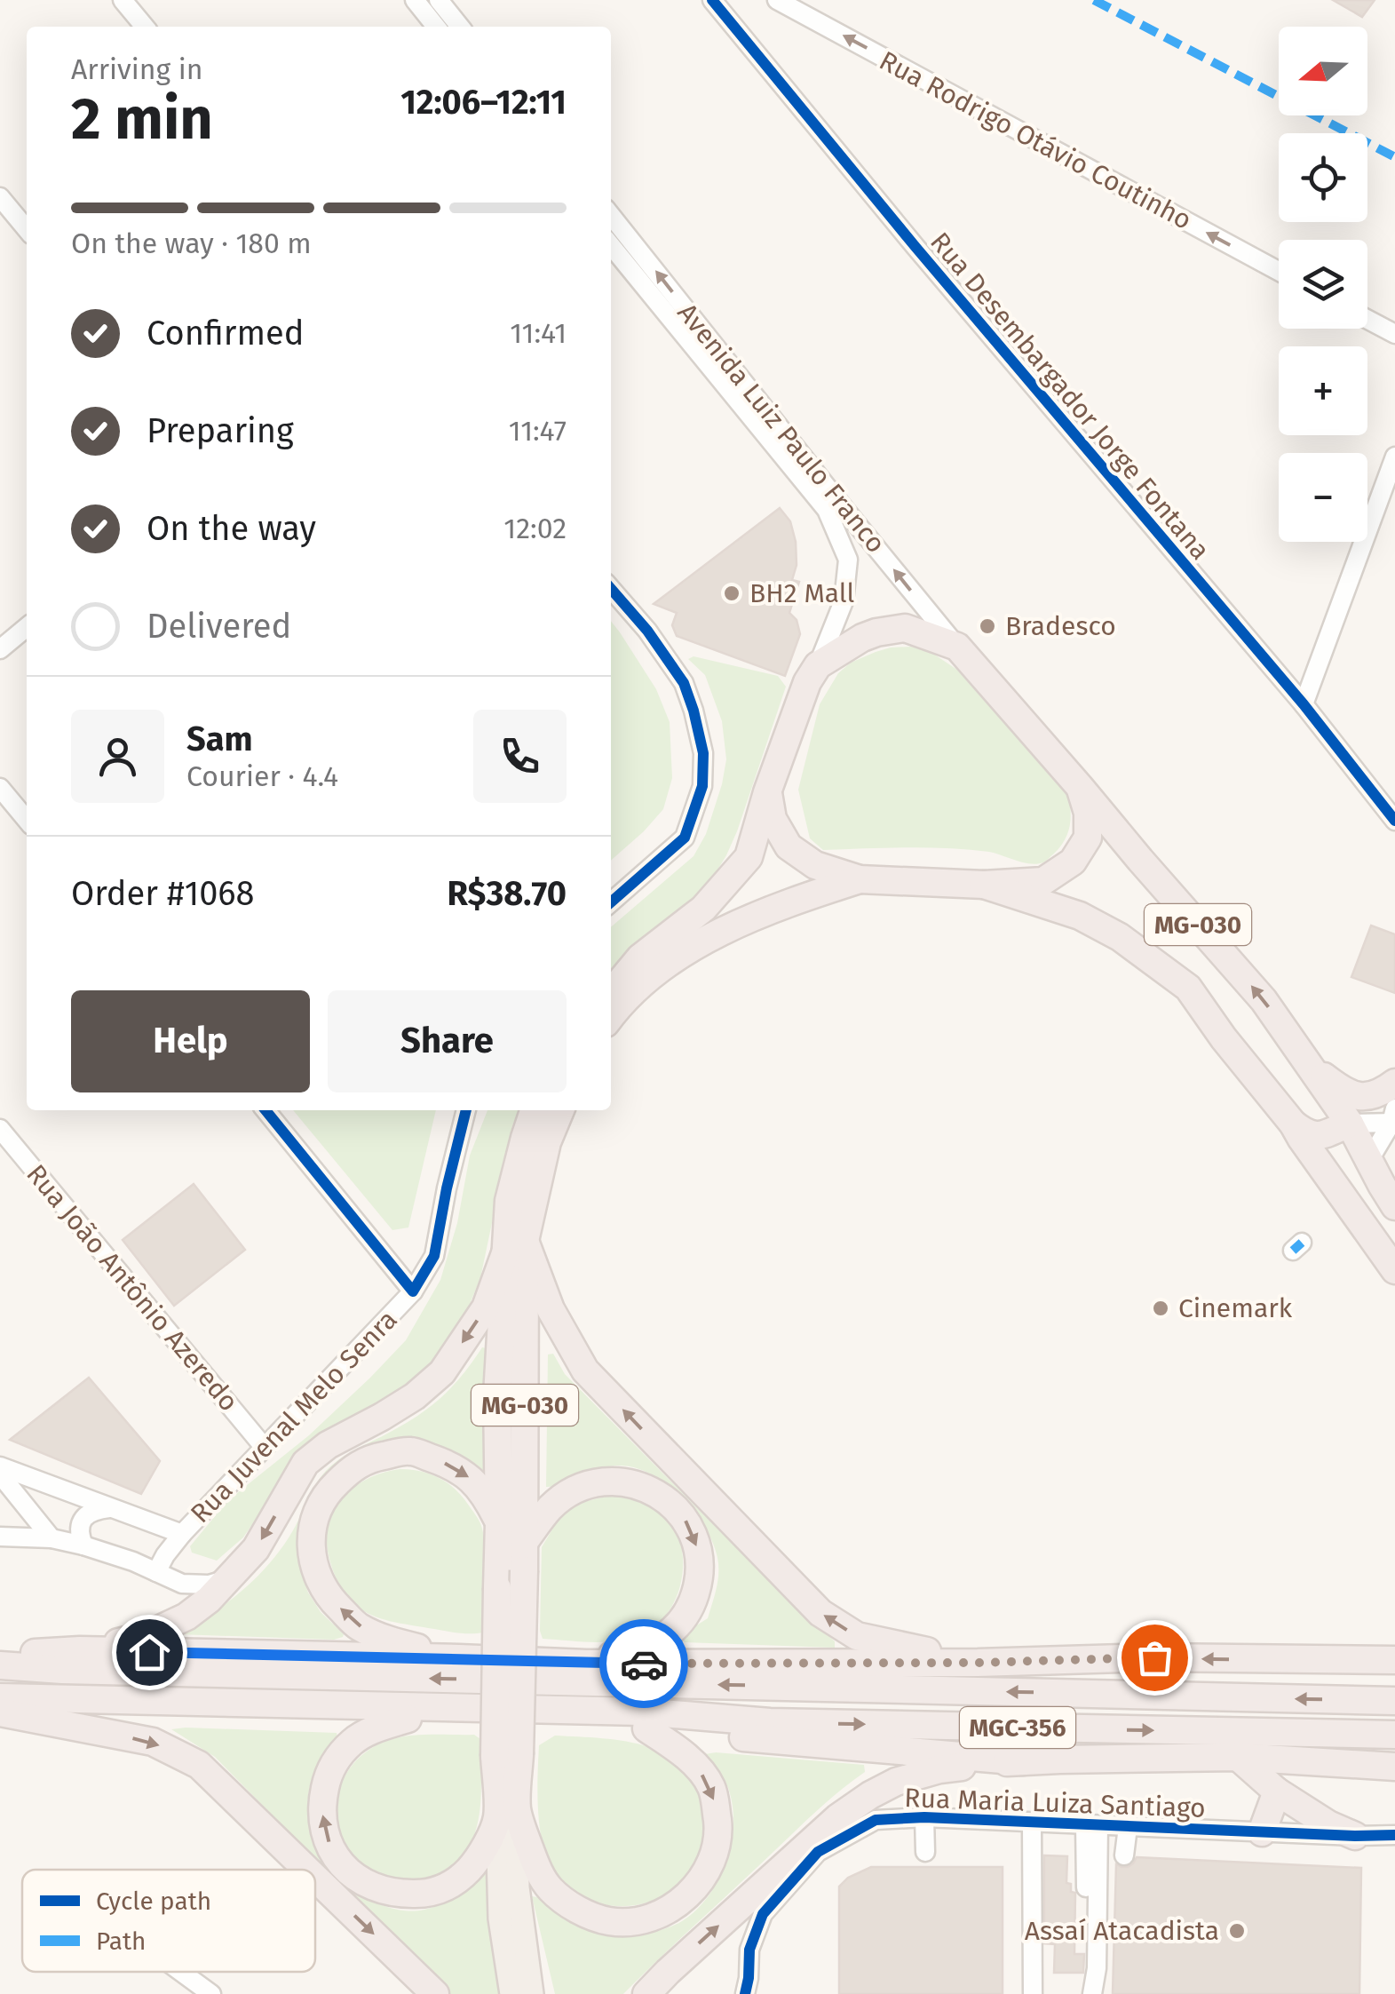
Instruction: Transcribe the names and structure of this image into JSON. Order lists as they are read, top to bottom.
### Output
{
  "streets": {
    "highway": ["MG-030", "MGC-356"],
    "street": [
      "Rua Rodrigo Otávio Coutinho",
      "Rua Desembargador Jorge Fontana",
      "Avenida Luiz Paulo Franco",
      "Rua João Antônio Azeredo",
      "Rua Juvenal Melo Senra",
      "Rua Maria Luiza Santiago"
    ]
  },
  "crossings": [
    ["Avenida Luiz Paulo Franco", "MG-030"],
    ["Rua João Antônio Azeredo", "Rua Juvenal Melo Senra"]
  ],
  "one_way": ["Rua Rodrigo Otávio Coutinho"],
  "places": [
    "BH2 Mall",
    "Bradesco",
    "Cinemark",
    "Assaí Atacadista"
  ],
  "legend": ["Cycle path", "Path"],
  "north": "left",
  "page": {
    "map_buttons": ["+", "−"],
    "heading": ["2 min", "Arriving in", "12:06–12:11"],
    "panel": [
      "Sam",
      "Courier · 4.4",
      "Order #1068",
      "R$38.70"
    ],
    "bar": "On the way · 180 m",
    "list": [
      ["Confirmed", "11:41"],
      ["Preparing", "11:47"],
      ["On the way", "12:02"],
      "Delivered"
    ],
    "buttons": ["Help", "Share"]
  }
}
